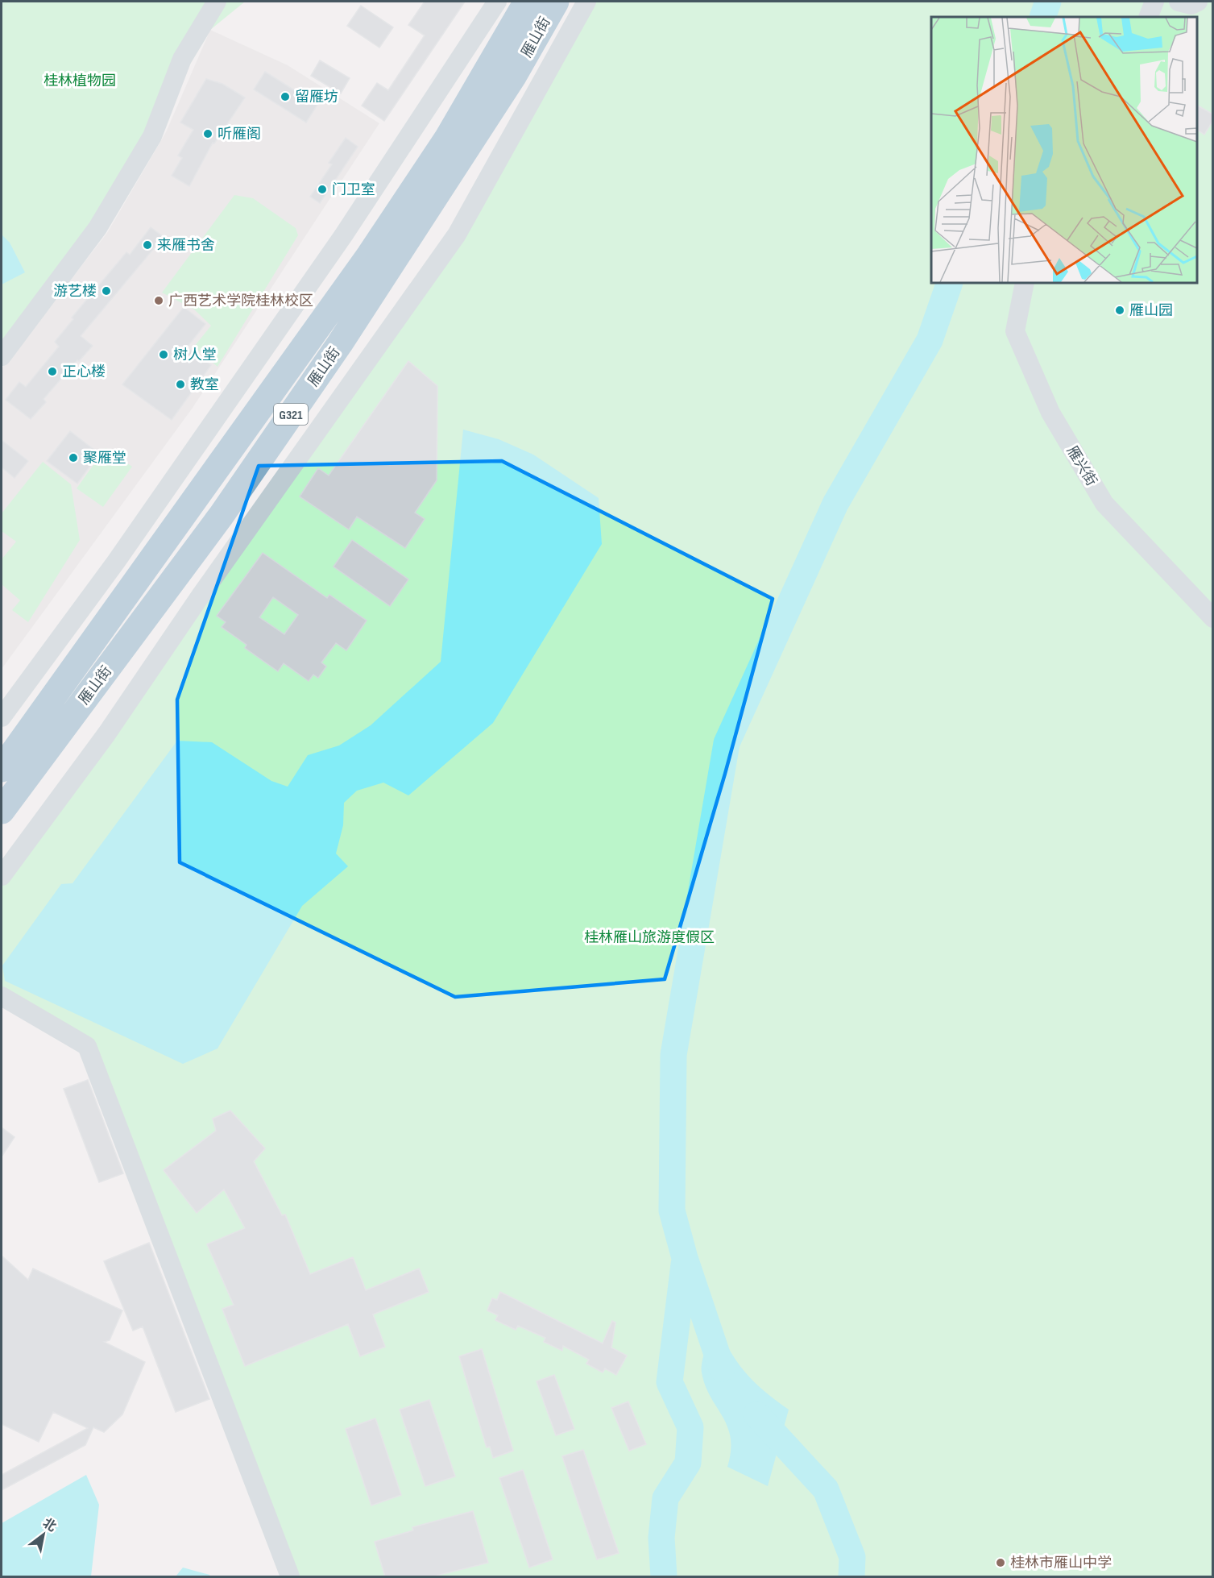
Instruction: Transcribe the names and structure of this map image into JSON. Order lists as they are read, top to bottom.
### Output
{
  "streets": {
    "highway": ["雁山街", "G321"],
    "street": ["雁兴街"]
  },
  "parks": ["桂林植物园", "桂林雁山旅游度假区"],
  "places": [
    "留雁坊",
    "听雁阁",
    "门卫室",
    "来雁书舍",
    "游艺楼",
    "广西艺术学院桂林校区",
    "雁山园",
    "树人堂",
    "正心楼",
    "教室",
    "聚雁堂",
    "桂林市雁山中学"
  ],
  "north": "top right"
}
